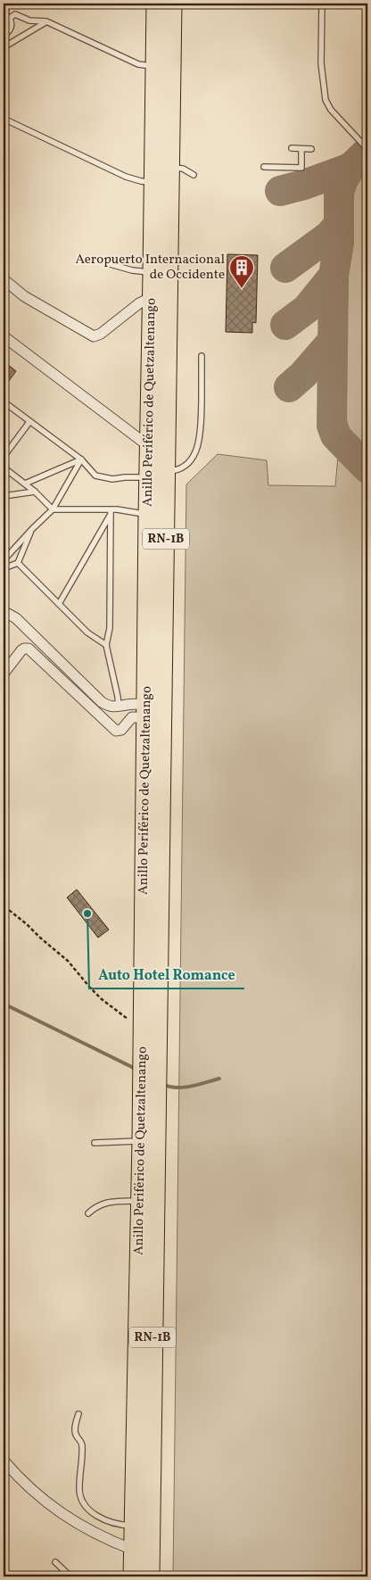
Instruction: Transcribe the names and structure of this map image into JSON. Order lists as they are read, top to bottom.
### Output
{
  "streets": {
    "highway": ["Anillo Periférico de Quetzaltenango", "RN-1B"]
  },
  "places": {
    "building": ["Aeropuerto Internacional de Occidente"],
    "other": ["Auto Hotel Romance"]
  }
}
